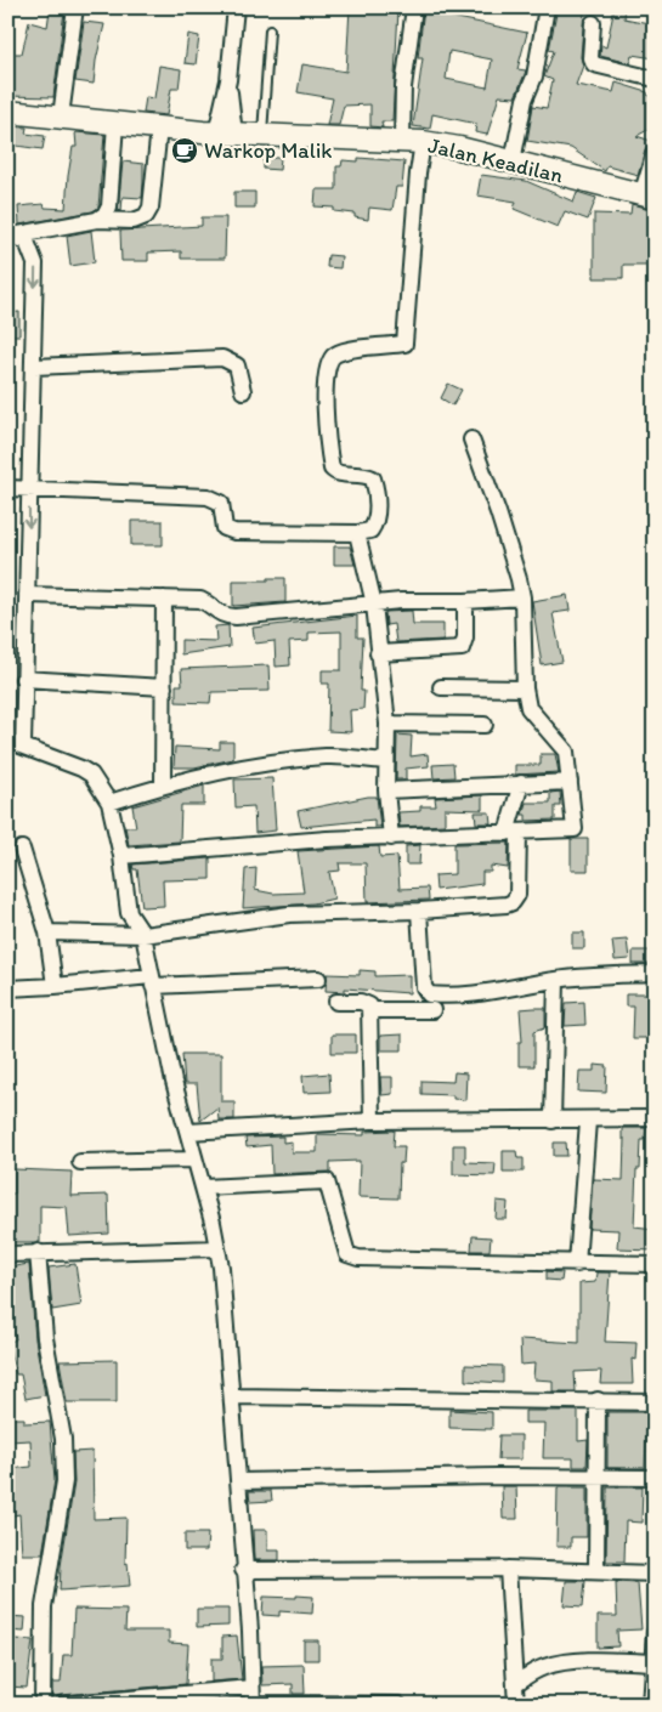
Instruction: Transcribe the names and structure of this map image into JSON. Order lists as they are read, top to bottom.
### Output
{
  "streets": {
    "main road": ["Jalan Keadilan"]
  },
  "places": {
    "cafe": ["Warkop Malik"]
  }
}
